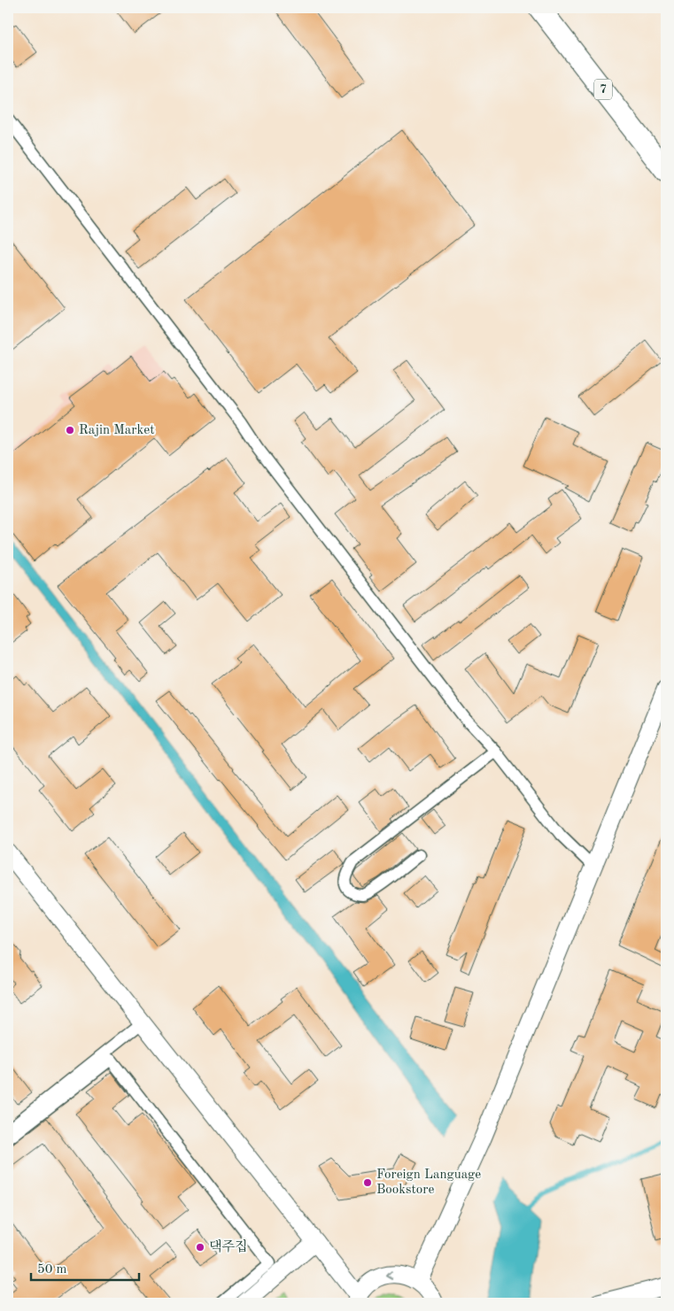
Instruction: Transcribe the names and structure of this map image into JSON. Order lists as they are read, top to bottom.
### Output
{
  "streets": {
    "highway": ["7"]
  },
  "places": ["Rajin Market", "Foreign Language Bookstore", "댁주집"],
  "scale_bar": "50 m"
}
